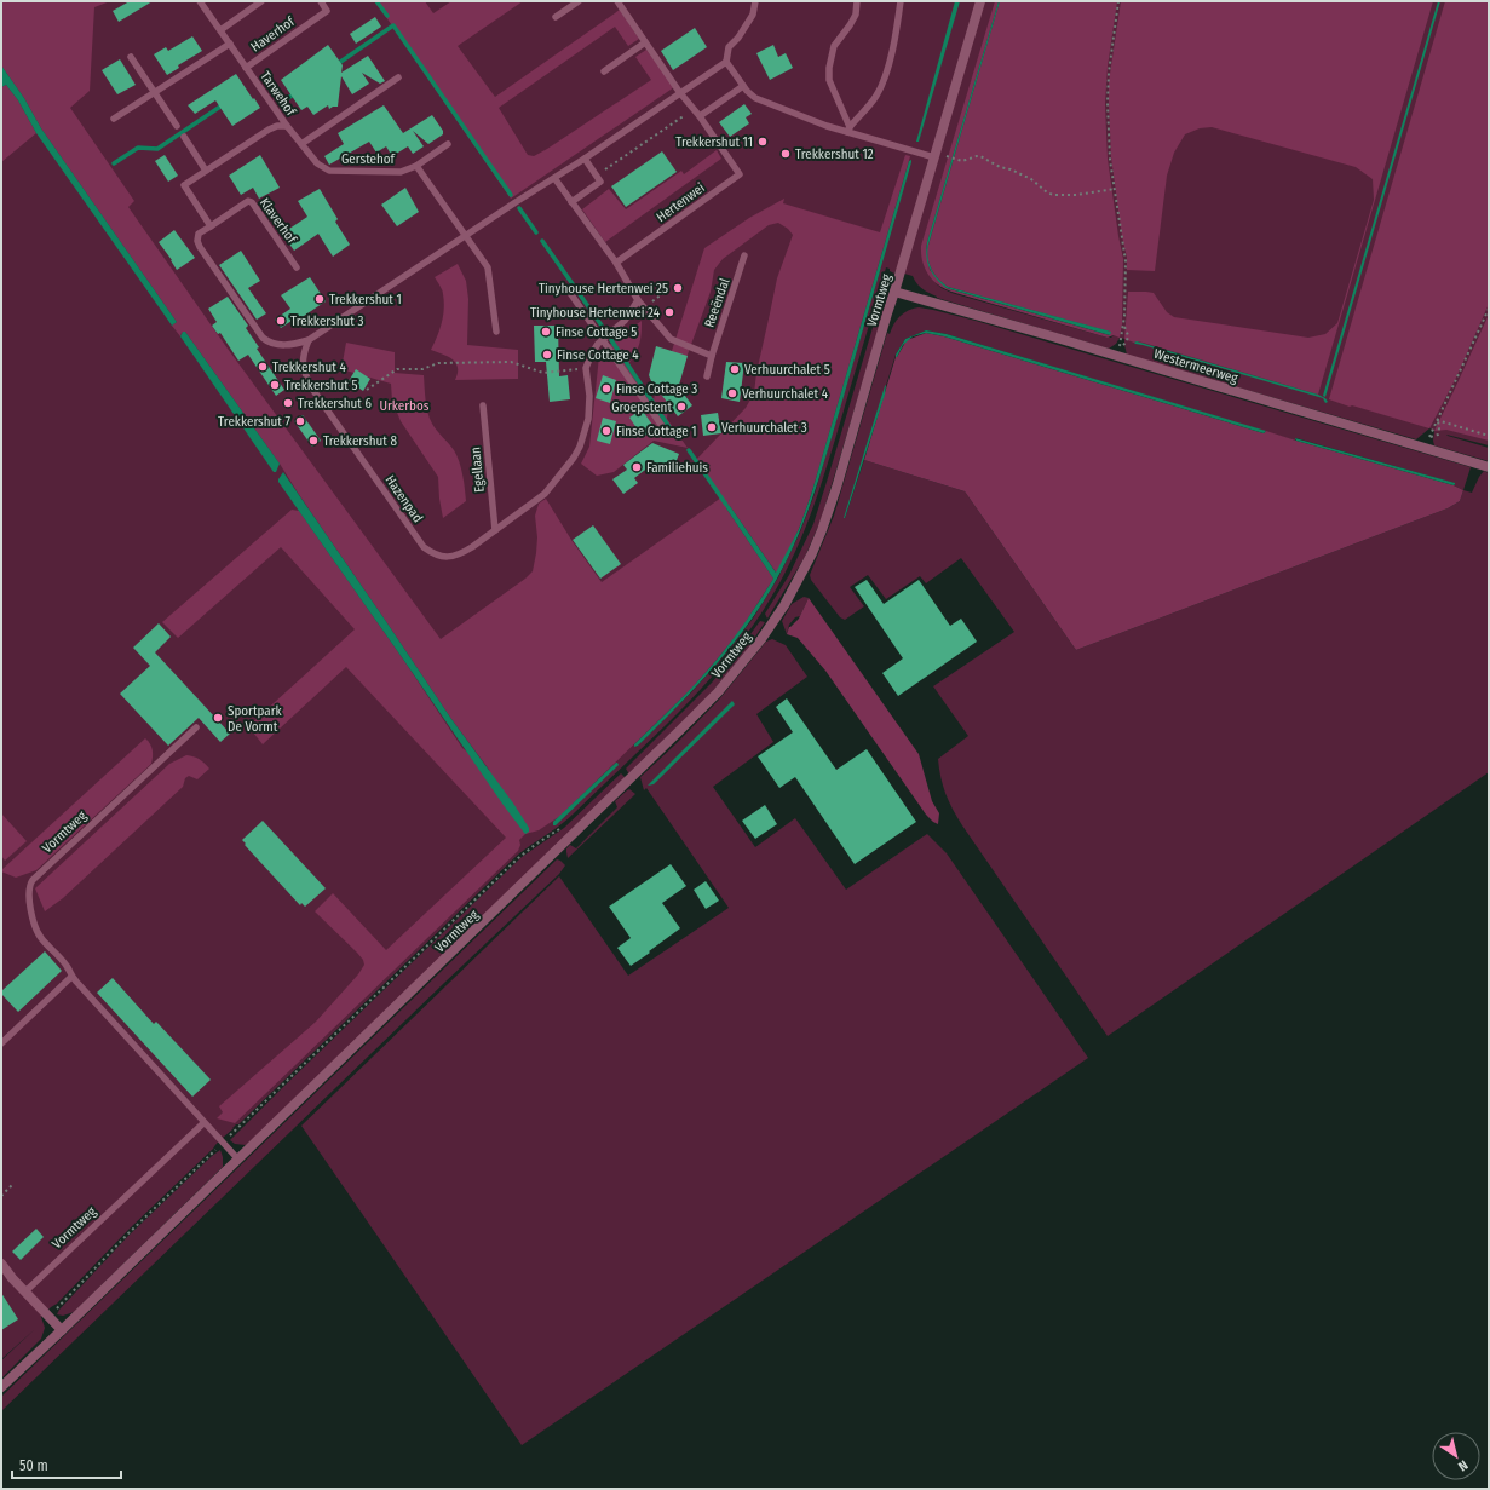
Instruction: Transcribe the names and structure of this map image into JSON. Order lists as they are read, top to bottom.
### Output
{
  "streets": {
    "street": ["Vormtweg", "Westermeerweg"],
    "lane": [
      "Haverhof",
      "Tarwehof",
      "Gerstehof",
      "Hertenwei",
      "Klaverhof",
      "Reeëndal",
      "Egellaan",
      "Hazenpad"
    ]
  },
  "crossings": [
    ["Haverhof", "Tarwehof"],
    ["Tarwehof", "Gerstehof"],
    ["Tarwehof", "Klaverhof"],
    ["Klaverhof", "Hazenpad"],
    ["Vormtweg", "Westermeerweg"],
    ["Egellaan", "Hazenpad"]
  ],
  "parks": ["Urkerbos"],
  "places": [
    "Trekkershut 11",
    "Trekkershut 12",
    "Tinyhouse Hertenwei 25",
    "Trekkershut 1",
    "Tinyhouse Hertenwei 24",
    "Trekkershut 3",
    "Finse Cottage 5",
    "Finse Cottage 4",
    "Trekkershut 4",
    "Verhuurchalet 5",
    "Trekkershut 5",
    "Finse Cottage 3",
    "Verhuurchalet 4",
    "Trekkershut 6",
    "Groepstent",
    "Trekkershut 7",
    "Verhuurchalet 3",
    "Finse Cottage 1",
    "Trekkershut 8",
    "Familiehuis",
    "Sportpark De Vormt"
  ],
  "scale_bar": "50 m",
  "north": "bottom right"
}
